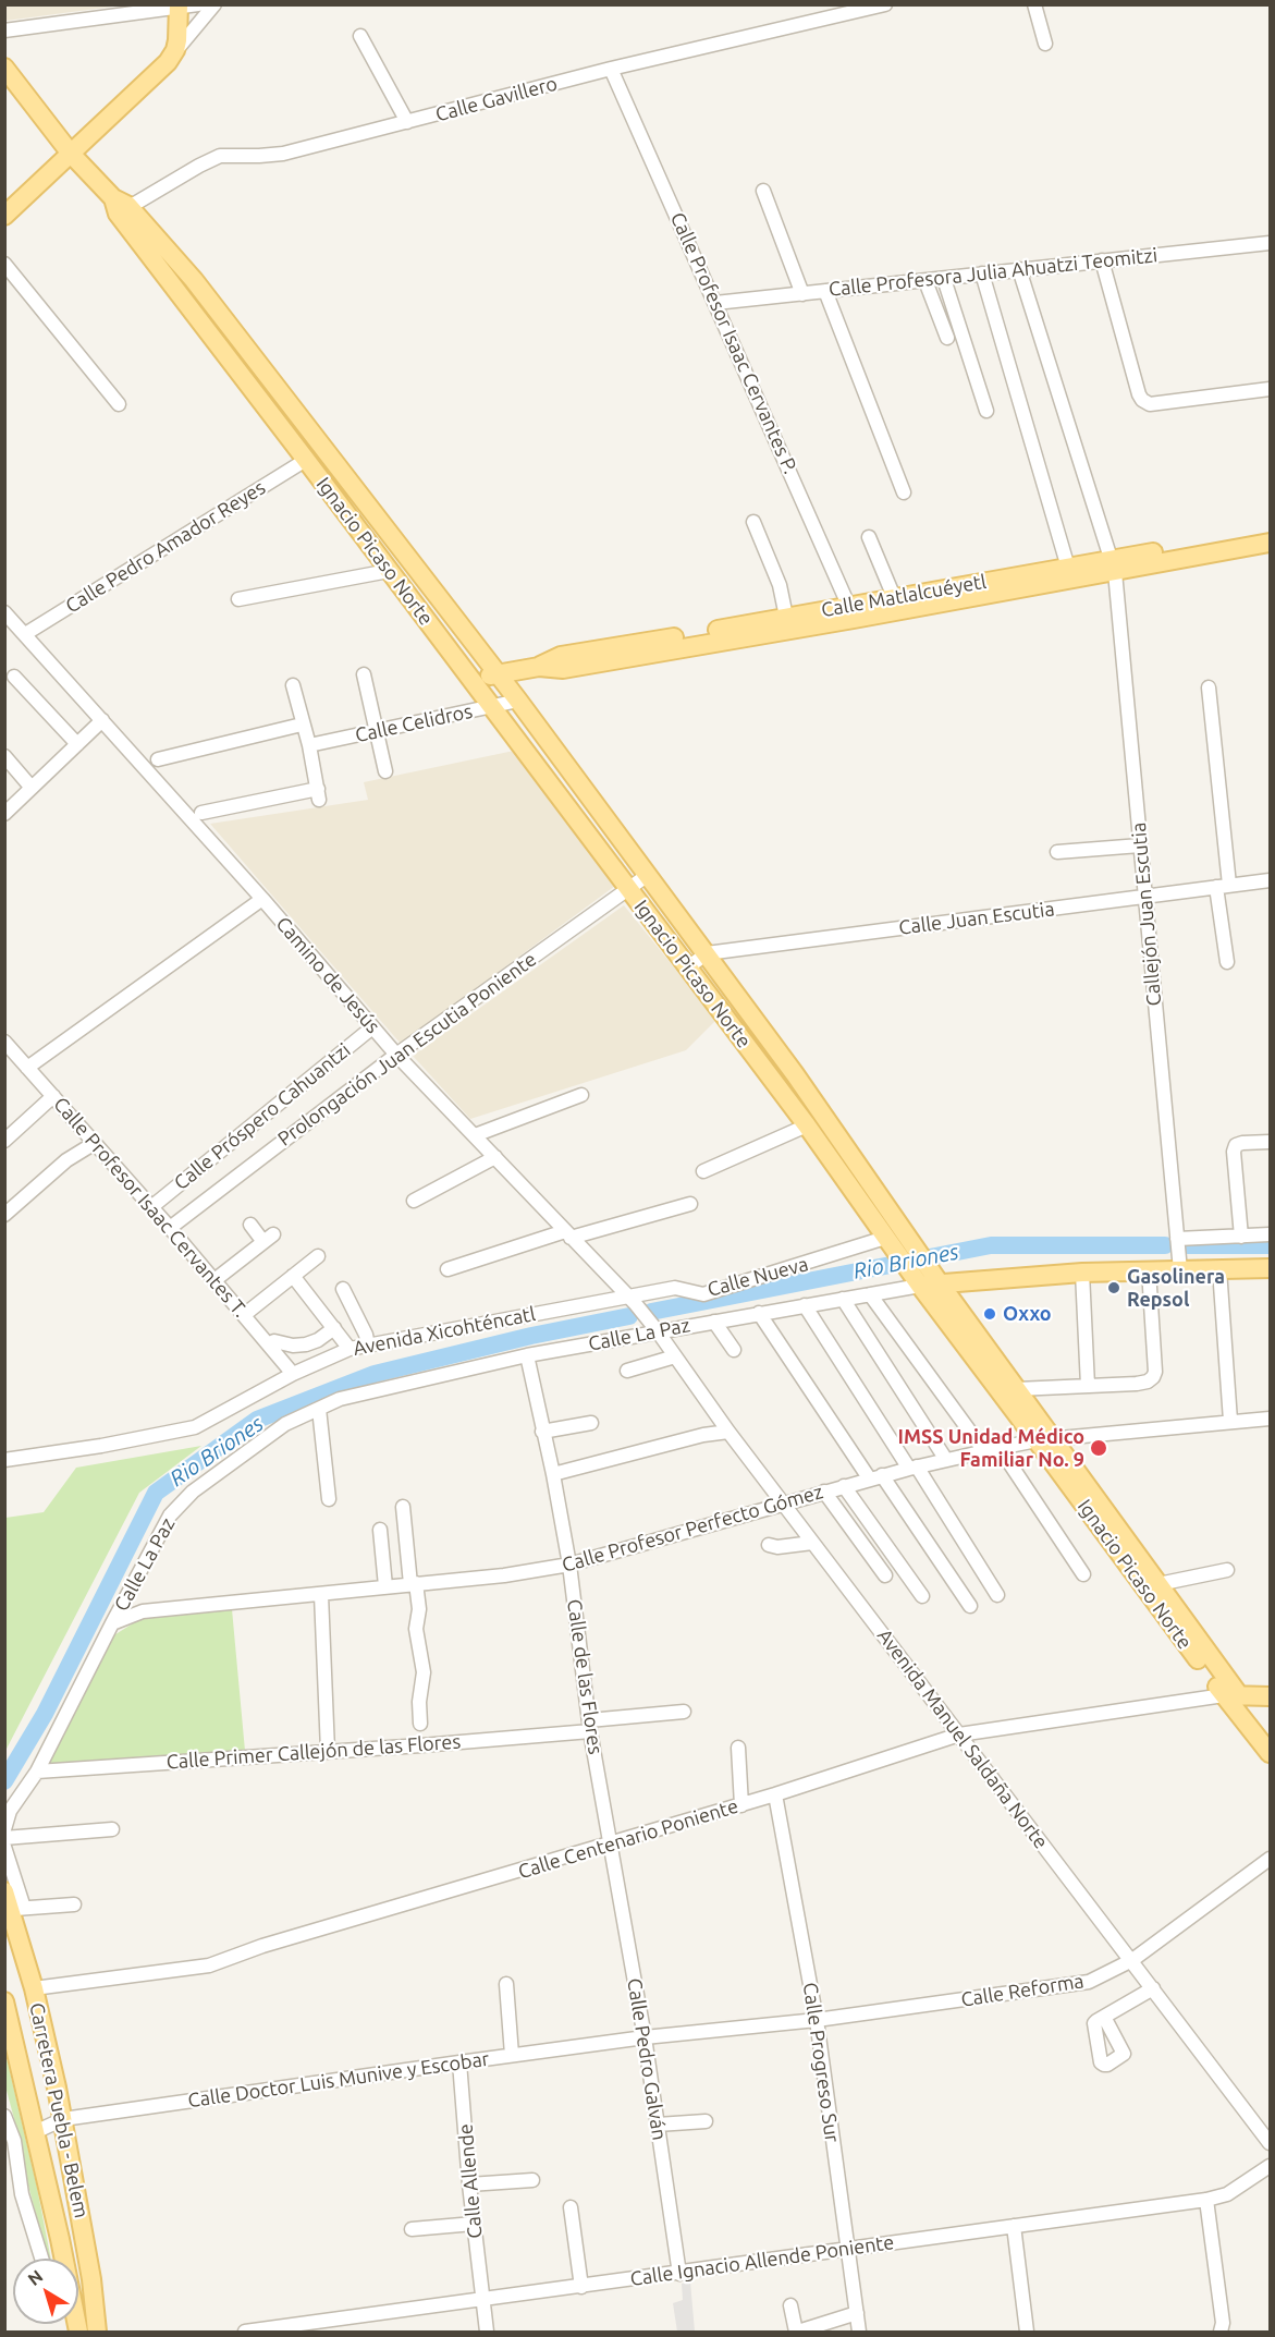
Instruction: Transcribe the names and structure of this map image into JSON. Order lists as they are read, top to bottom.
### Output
{
  "streets": {
    "main road": [
      "Ignacio Picaso Norte",
      "Calle Matlalcuéyetl",
      "Calle La Paz",
      "Carretera Puebla - Belem"
    ],
    "street": [
      "Calle Gavillero",
      "Calle Profesora Julia Ahuatzi Teomitzi",
      "Calle Profesor Isaac Cervantes P.",
      "Calle Pedro Amador Reyes",
      "Calle Celidros",
      "Callejón Juan Escutia",
      "Calle Juan Escutia",
      "Camino de Jesús",
      "Prolongación Juan Escutia Poniente",
      "Calle Próspero Cahuantzi",
      "Calle Profesor Isaac Cervantes T.",
      "Calle Nueva",
      "Avenida Xicohténcatl",
      "Calle Profesor Perfecto Gómez",
      "Calle de las Flores",
      "Avenida Manuel Saldaña Norte",
      "Calle Primer Callejón de las Flores",
      "Calle Centenario Poniente",
      "Calle Reforma",
      "Calle Pedro Galván",
      "Calle Progreso Sur",
      "Calle Doctor Luis Munive y Escobar",
      "Calle Allende",
      "Calle Ignacio Allende Poniente"
    ]
  },
  "crossings": [
    ["Calle Gavillero", "Calle Profesor Isaac Cervantes P."],
    ["Calle Gavillero", "Ignacio Picaso Norte"],
    ["Calle Profesora Julia Ahuatzi Teomitzi", "Calle Profesor Isaac Cervantes P."],
    ["Calle Profesora Julia Ahuatzi Teomitzi", "Callejón Juan Escutia"],
    ["Calle Profesor Isaac Cervantes P.", "Calle Matlalcuéyetl"],
    ["Calle Pedro Amador Reyes", "Ignacio Picaso Norte"],
    ["Calle Pedro Amador Reyes", "Camino de Jesús"],
    ["Ignacio Picaso Norte", "Calle Matlalcuéyetl"],
    ["Ignacio Picaso Norte", "Calle Celidros"],
    ["Ignacio Picaso Norte", "Calle Juan Escutia"],
    ["Ignacio Picaso Norte", "Prolongación Juan Escutia Poniente"],
    ["Ignacio Picaso Norte", "Calle Nueva"],
    ["Ignacio Picaso Norte", "Calle La Paz"],
    ["Ignacio Picaso Norte", "Calle Profesor Perfecto Gómez"],
    ["Ignacio Picaso Norte", "Calle Centenario Poniente"],
    ["Calle Matlalcuéyetl", "Callejón Juan Escutia"],
    ["Callejón Juan Escutia", "Calle Juan Escutia"],
    ["Callejón Juan Escutia", "Calle La Paz"],
    ["Camino de Jesús", "Prolongación Juan Escutia Poniente"],
    ["Camino de Jesús", "Calle Próspero Cahuantzi"],
    ["Camino de Jesús", "Calle Nueva"],
    ["Camino de Jesús", "Avenida Xicohténcatl"],
    ["Camino de Jesús", "Calle La Paz"],
    ["Camino de Jesús", "Avenida Manuel Saldaña Norte"],
    ["Prolongación Juan Escutia Poniente", "Calle Profesor Isaac Cervantes T."],
    ["Calle Próspero Cahuantzi", "Calle Profesor Isaac Cervantes T."],
    ["Calle Profesor Isaac Cervantes T.", "Avenida Xicohténcatl"],
    ["Calle Nueva", "Avenida Xicohténcatl"],
    ["Calle La Paz", "Calle Profesor Perfecto Gómez"],
    ["Calle La Paz", "Calle de las Flores"],
    ["Calle La Paz", "Avenida Manuel Saldaña Norte"],
    ["Calle La Paz", "Calle Primer Callejón de las Flores"],
    ["Calle Profesor Perfecto Gómez", "Calle de las Flores"],
    ["Calle Profesor Perfecto Gómez", "Avenida Manuel Saldaña Norte"],
    ["Calle de las Flores", "Calle Primer Callejón de las Flores"],
    ["Calle de las Flores", "Calle Centenario Poniente"],
    ["Calle de las Flores", "Calle Pedro Galván"],
    ["Avenida Manuel Saldaña Norte", "Calle Centenario Poniente"],
    ["Avenida Manuel Saldaña Norte", "Calle Reforma"],
    ["Calle Centenario Poniente", "Calle Pedro Galván"],
    ["Calle Centenario Poniente", "Calle Progreso Sur"],
    ["Calle Centenario Poniente", "Carretera Puebla - Belem"],
    ["Calle Reforma", "Calle Pedro Galván"],
    ["Calle Reforma", "Calle Progreso Sur"],
    ["Calle Reforma", "Calle Doctor Luis Munive y Escobar"],
    ["Calle Pedro Galván", "Calle Doctor Luis Munive y Escobar"],
    ["Calle Pedro Galván", "Calle Ignacio Allende Poniente"],
    ["Calle Progreso Sur", "Calle Ignacio Allende Poniente"],
    ["Calle Doctor Luis Munive y Escobar", "Carretera Puebla - Belem"],
    ["Calle Doctor Luis Munive y Escobar", "Calle Allende"],
    ["Calle Allende", "Calle Ignacio Allende Poniente"]
  ],
  "water": ["Rio Briones"],
  "places": ["Gasolinera Repsol", "Oxxo", "IMSS Unidad Médico Familiar No. 9"],
  "north": "top left"
}
